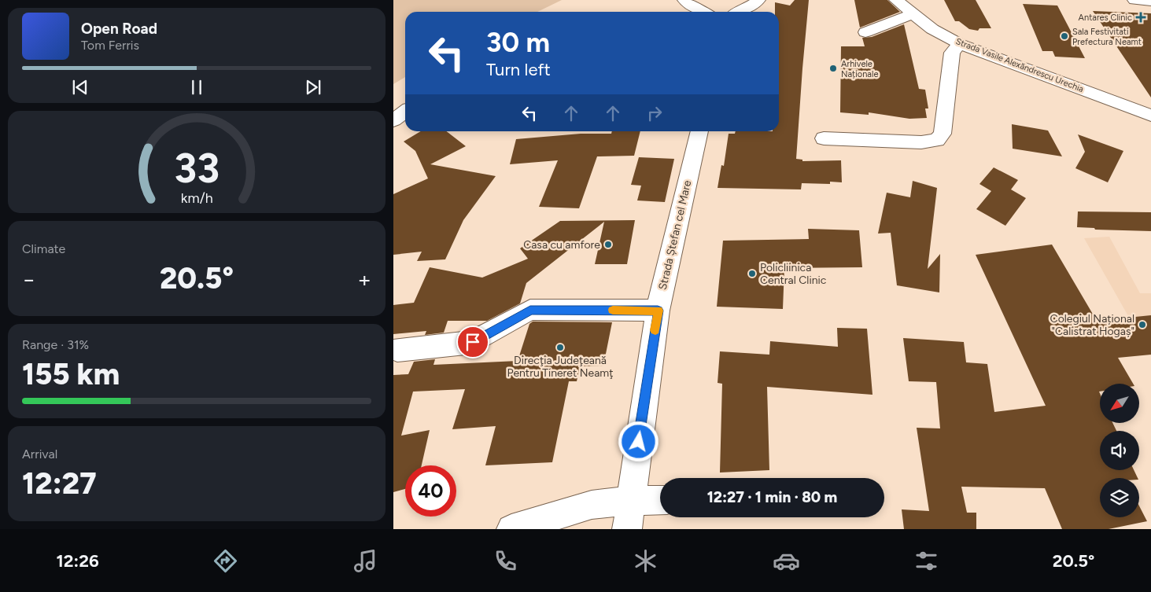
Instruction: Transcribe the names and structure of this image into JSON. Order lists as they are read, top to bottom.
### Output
{
  "streets": {
    "street": ["Strada Vasile Alexăndrescu Urechia", "Strada Ștefan cel Mare"]
  },
  "places": {
    "health": ["Antares Clinic"],
    "other": [
      "Sala Festivitati Prefectura Neamt",
      "Arhivele Naționale",
      "Casa cu amfore",
      "Policliinica Central Clinic",
      "Colegiul Național \"Calistrat Hogaș\"",
      "Direcţia Judeţeană Pentru Tineret Neamţ"
    ]
  },
  "north": "bottom left",
  "page": {
    "turn": ["30 m", "Turn left"],
    "song": ["Open Road", "Tom Ferris"],
    "tile": [
      "Climate",
      ["Range · 31%", "155 km"],
      ["Arrival", "12:27"]
    ],
    "heat": ["−", "20.5°", "+"],
    "limit": "40",
    "trip": "12:27 · 1 min · 80 m",
    "tabs": ["12:26", "20.5°"],
    "gauge": ["33", "km/h"]
  }
}
